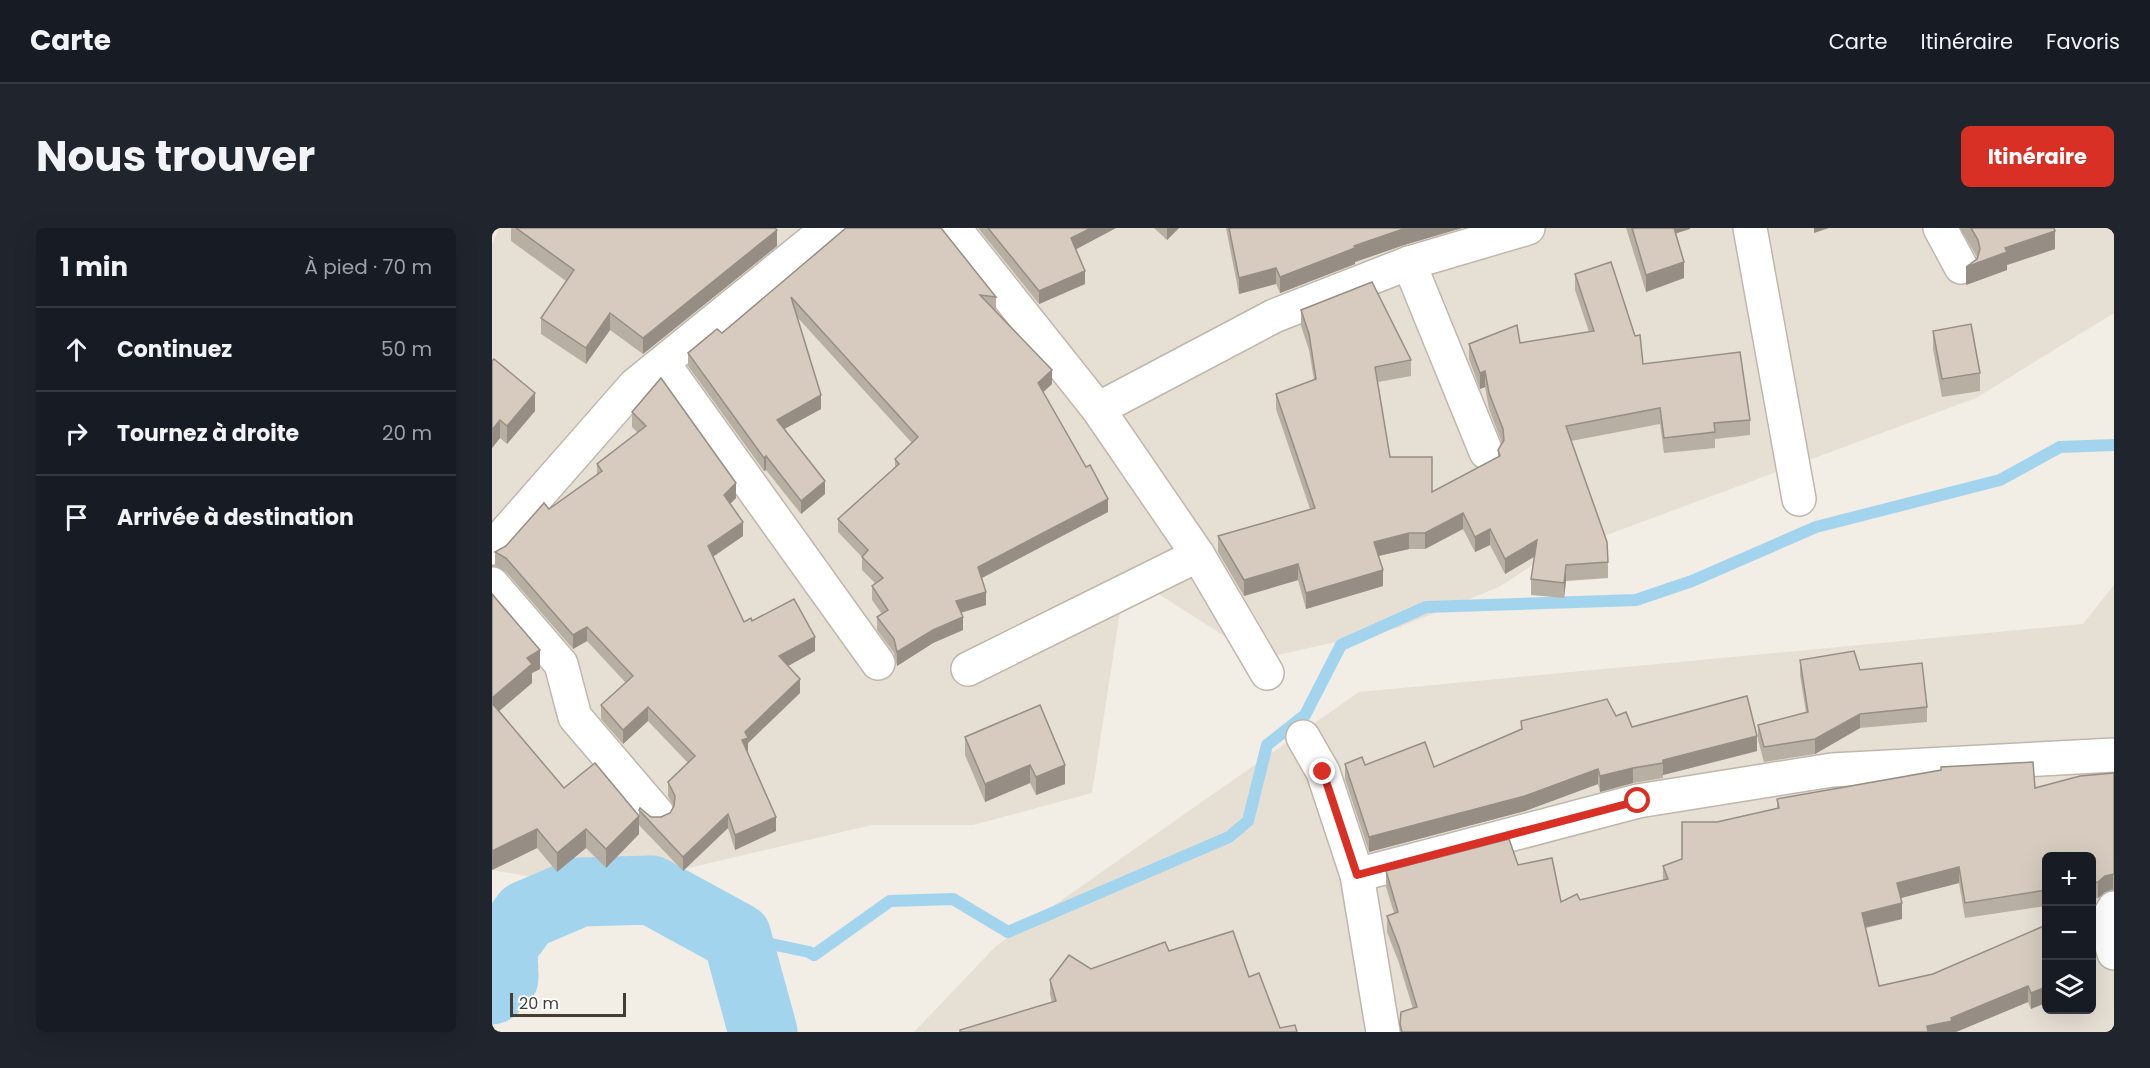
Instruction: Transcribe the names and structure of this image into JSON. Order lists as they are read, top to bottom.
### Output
{
  "scale_bar": "20 m",
  "page": {
    "header": "Carte",
    "nav": ["Carte", "Itinéraire", "Favoris"],
    "title": "Nous trouver",
    "buttons": "Itinéraire",
    "heading": ["1 min", "À pied · 70 m"],
    "list": [
      ["Continuez", "50 m"],
      ["Tournez à droite", "20 m"],
      "Arrivée à destination"
    ],
    "map_buttons": ["+", "−"],
    "scale": "20 m"
  }
}
